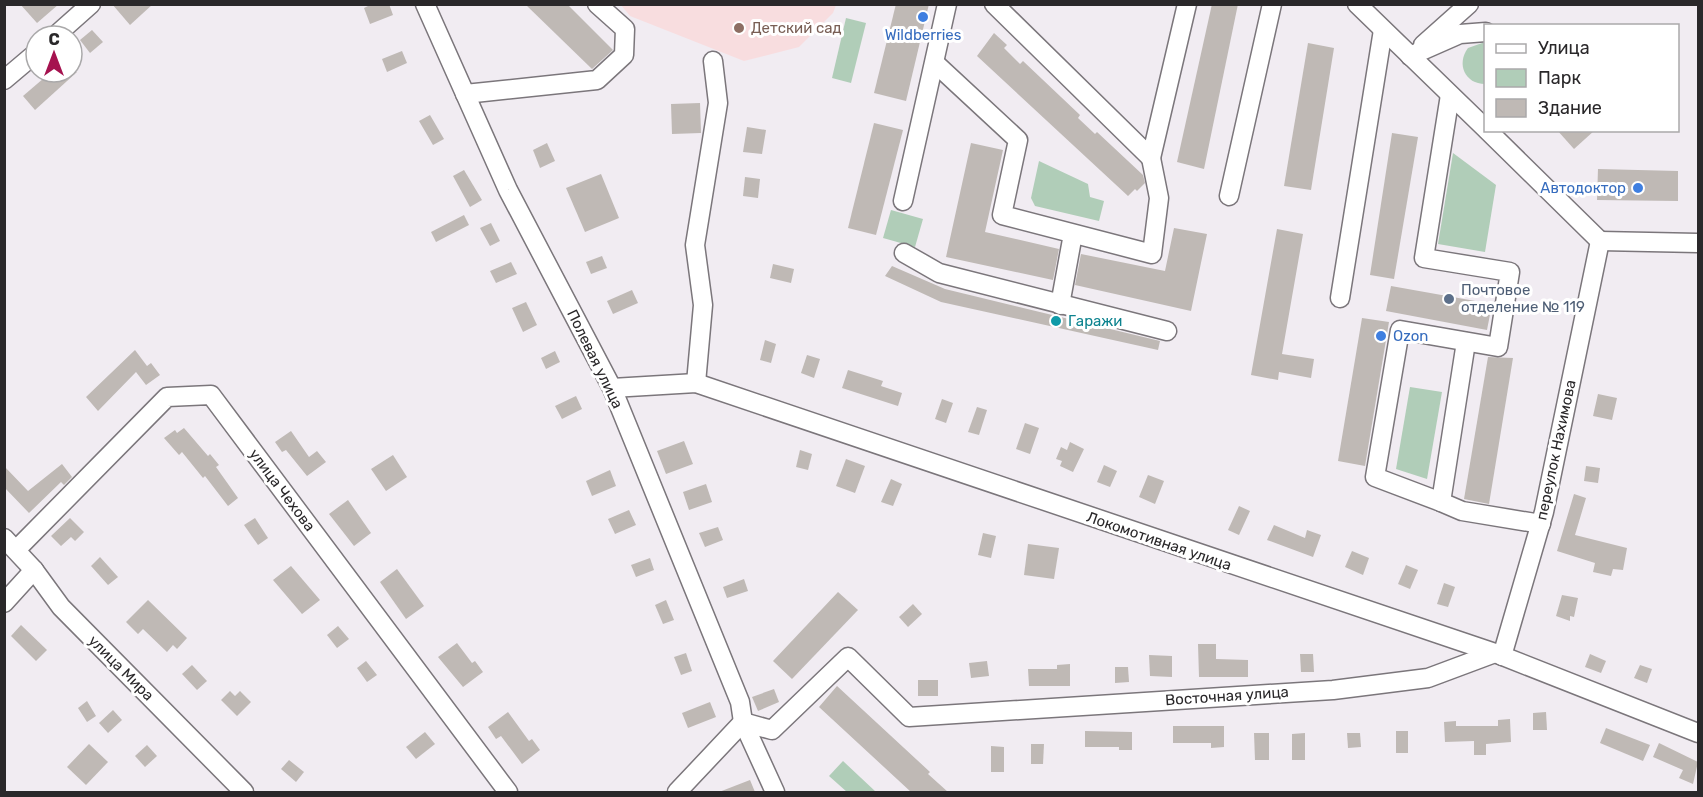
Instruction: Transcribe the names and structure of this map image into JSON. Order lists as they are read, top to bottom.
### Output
{
  "streets": {
    "street": [
      "Полевая улица",
      "переулок Нахимова",
      "улица Чехова",
      "Локомотивная улица",
      "улица Мира",
      "Восточная улица"
    ]
  },
  "crossings": [
    ["Полевая улица", "Локомотивная улица"],
    ["Полевая улица", "Восточная улица"],
    ["переулок Нахимова", "Локомотивная улица"],
    ["переулок Нахимова", "Восточная улица"],
    ["улица Чехова", "улица Мира"],
    ["Локомотивная улица", "Восточная улица"]
  ],
  "places": [
    "Wildberries",
    "Детский сад",
    "Автодоктор",
    "Почтовое отделение № 119",
    "Гаражи",
    "Ozon"
  ],
  "legend": ["Улица", "Парк", "Здание"],
  "north": "top"
}
